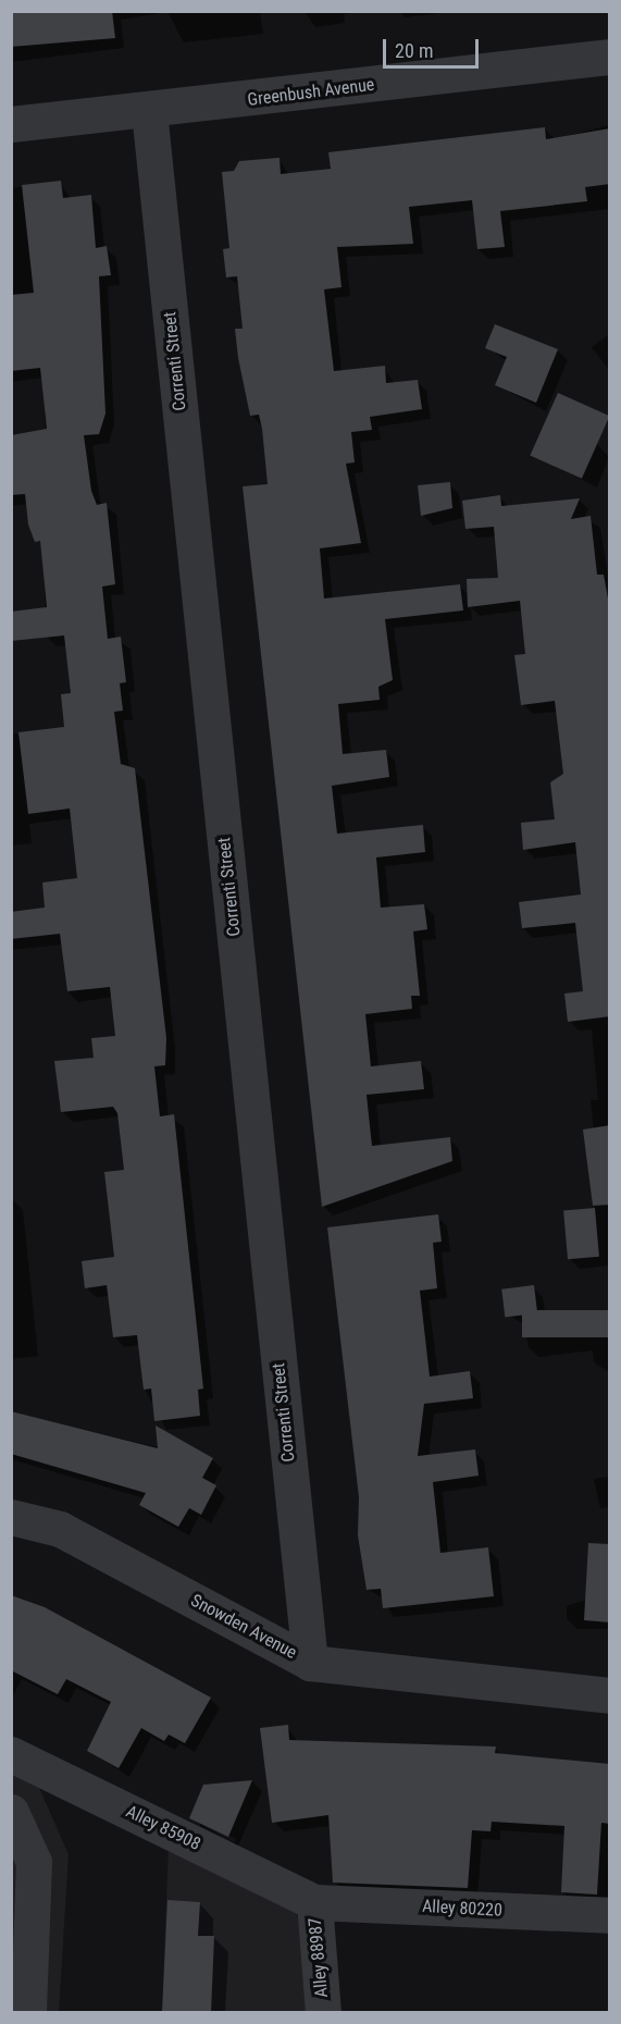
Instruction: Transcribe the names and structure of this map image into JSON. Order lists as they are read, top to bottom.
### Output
{
  "streets": {
    "street": [
      "Greenbush Avenue",
      "Correnti Street",
      "Snowden Avenue",
      "Alley 85908",
      "Alley 80220",
      "Alley 88987"
    ]
  },
  "crossings": [
    ["Greenbush Avenue", "Correnti Street"],
    ["Correnti Street", "Snowden Avenue"],
    ["Alley 85908", "Alley 80220"],
    ["Alley 85908", "Alley 88987"],
    ["Alley 80220", "Alley 88987"]
  ],
  "scale_bar": "20 m"
}
